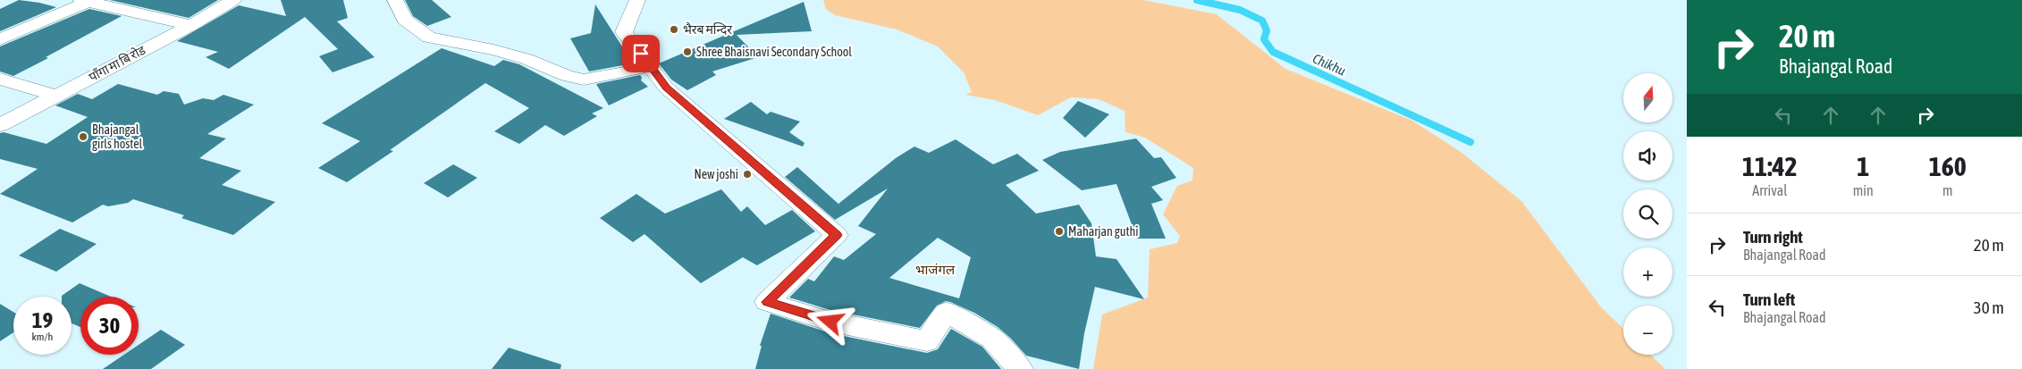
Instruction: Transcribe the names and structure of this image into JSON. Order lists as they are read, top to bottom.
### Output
{
  "streets": {
    "street": ["पाँगा मा बि रोड"]
  },
  "districts": ["भाजंगल"],
  "water": ["Chikhu"],
  "places": [
    "भैरब मन्दिर",
    "Shree Bhaisnavi Secondary School",
    "Bhajangal girls hostel",
    "New joshi",
    "Maharjan guthi"
  ],
  "north": "top",
  "page": {
    "turn": ["20 m", "Bhajangal Road"],
    "map_buttons": ["+", "−"],
    "eta": [
      "11:42",
      "Arrival",
      "1",
      "min",
      "160",
      "m"
    ],
    "list": [
      {
        "name": "Turn right",
        "note": "Bhajangal Road",
        "value": "20 m"
      },
      {
        "name": "Turn left",
        "note": "Bhajangal Road",
        "value": "30 m"
      }
    ],
    "speed": "19 km/h",
    "limit": "30"
  }
}
